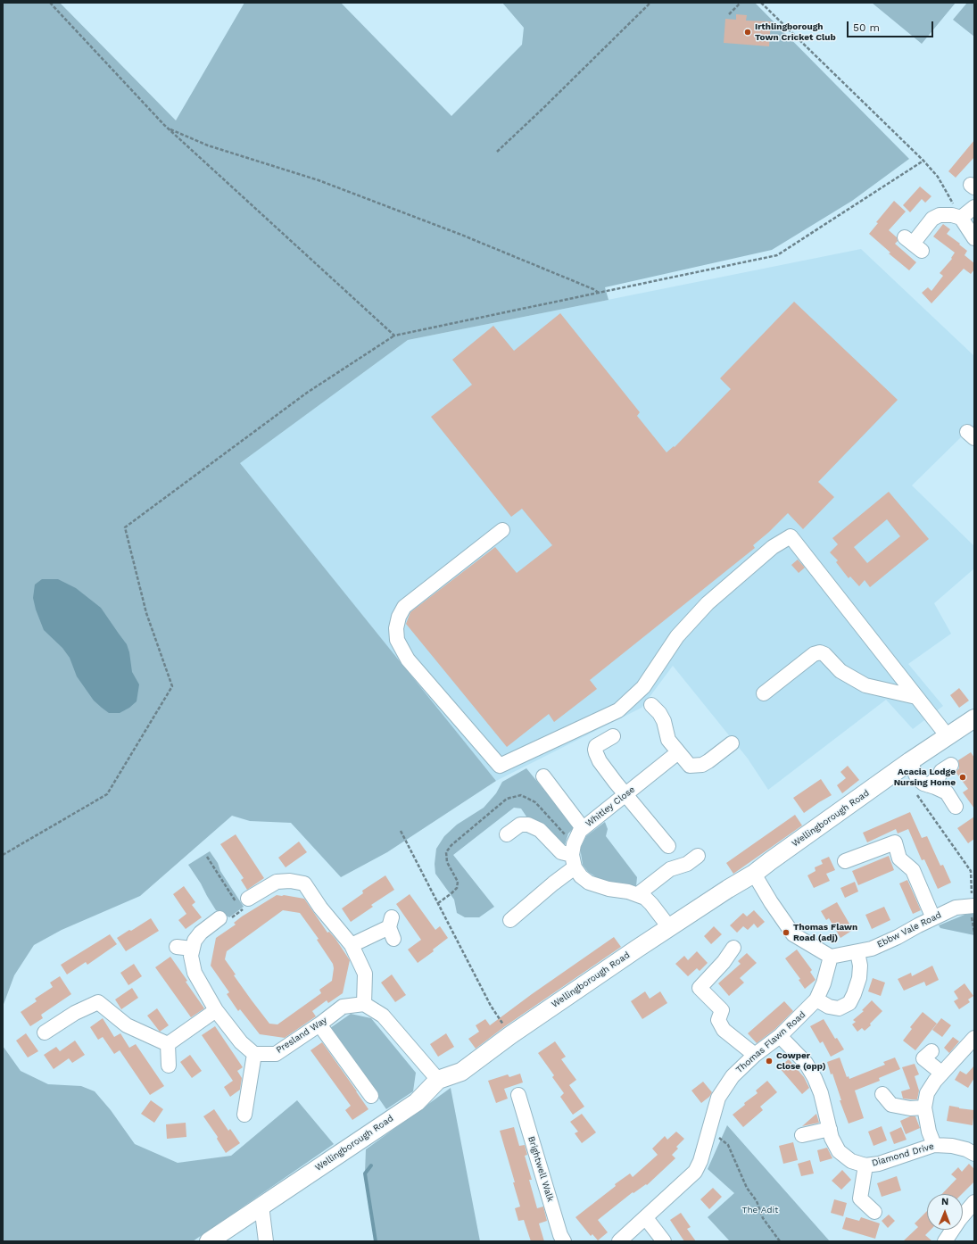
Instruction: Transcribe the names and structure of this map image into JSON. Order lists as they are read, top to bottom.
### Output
{
  "streets": {
    "main road": ["Wellingborough Road"],
    "street": [
      "Whitley Close",
      "Ebbw Vale Road",
      "Presland Way",
      "Thomas Flawn Road",
      "Diamond Drive",
      "Brightwell Walk"
    ]
  },
  "crossings": [
    ["Ebbw Vale Road", "Thomas Flawn Road"],
    ["Thomas Flawn Road", "Diamond Drive"]
  ],
  "parks": ["The Adit"],
  "places": [
    "Irthlingborough Town Cricket Club",
    "Acacia Lodge Nursing Home",
    "Thomas Flawn Road (adj)",
    "Cowper Close (opp)"
  ],
  "scale_bar": "50 m",
  "north": "top"
}
